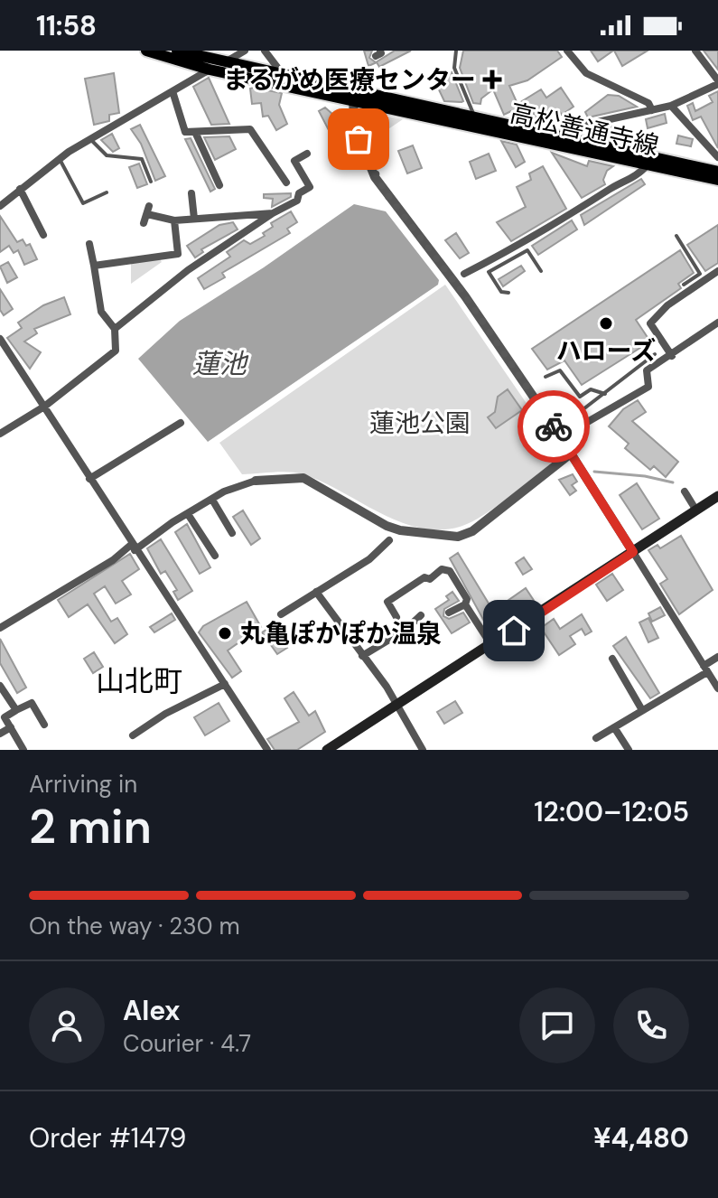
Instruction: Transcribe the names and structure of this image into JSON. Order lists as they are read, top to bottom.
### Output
{
  "streets": {
    "main road": ["高松善通寺線"]
  },
  "districts": ["山北町"],
  "water": ["蓮池"],
  "parks": ["蓮池公園"],
  "places": {
    "health": ["まるがめ医療センター"],
    "other": ["ハローズ", "丸亀ぽかぽか温泉"]
  },
  "page": {
    "status": "11:58",
    "heading": ["2 min", "Arriving in", "12:00–12:05"],
    "panel": [
      "Alex",
      "Courier · 4.7",
      "Order #1479",
      "¥4,480"
    ],
    "bar": "On the way · 230 m"
  }
}
